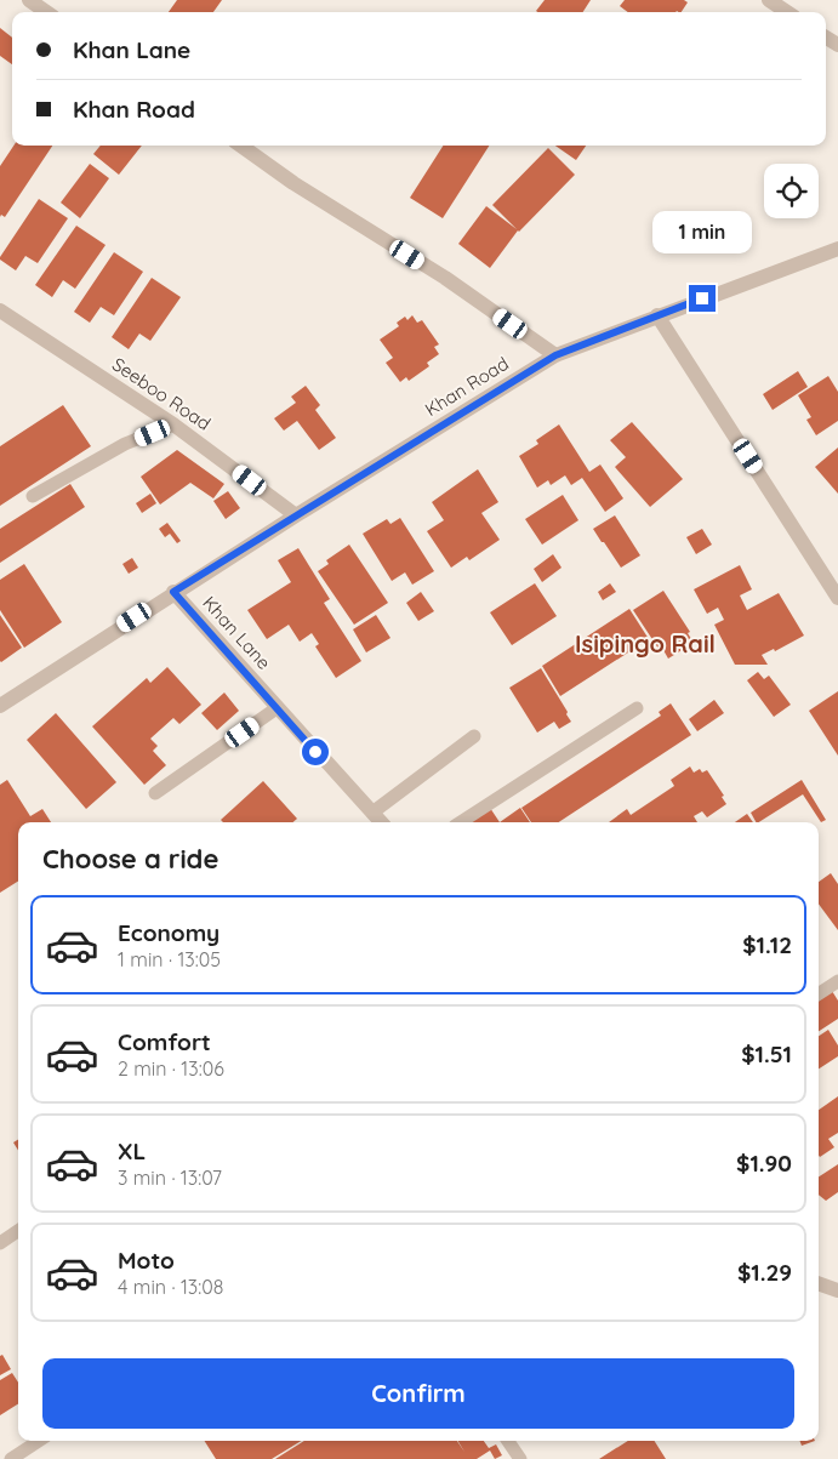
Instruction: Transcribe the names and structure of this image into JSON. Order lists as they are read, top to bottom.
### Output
{
  "streets": {
    "street": ["Khan Road", "Seeboo Road", "Khan Lane"]
  },
  "crossings": [
    ["Khan Road", "Seeboo Road"],
    ["Khan Road", "Khan Lane"]
  ],
  "districts": ["Isipingo Rail"],
  "page": {
    "banner": ["Khan Lane", "Khan Road"],
    "bubble": "1 min",
    "heading": "Choose a ride",
    "list": [
      {
        "name": "Economy",
        "note": "1 min · 13:05",
        "value": "$1.12"
      },
      {
        "name": "Comfort",
        "note": "2 min · 13:06",
        "value": "$1.51"
      },
      {
        "name": "XL",
        "note": "3 min · 13:07",
        "value": "$1.90"
      },
      {
        "name": "Moto",
        "note": "4 min · 13:08",
        "value": "$1.29"
      }
    ],
    "buttons": "Confirm"
  }
}
